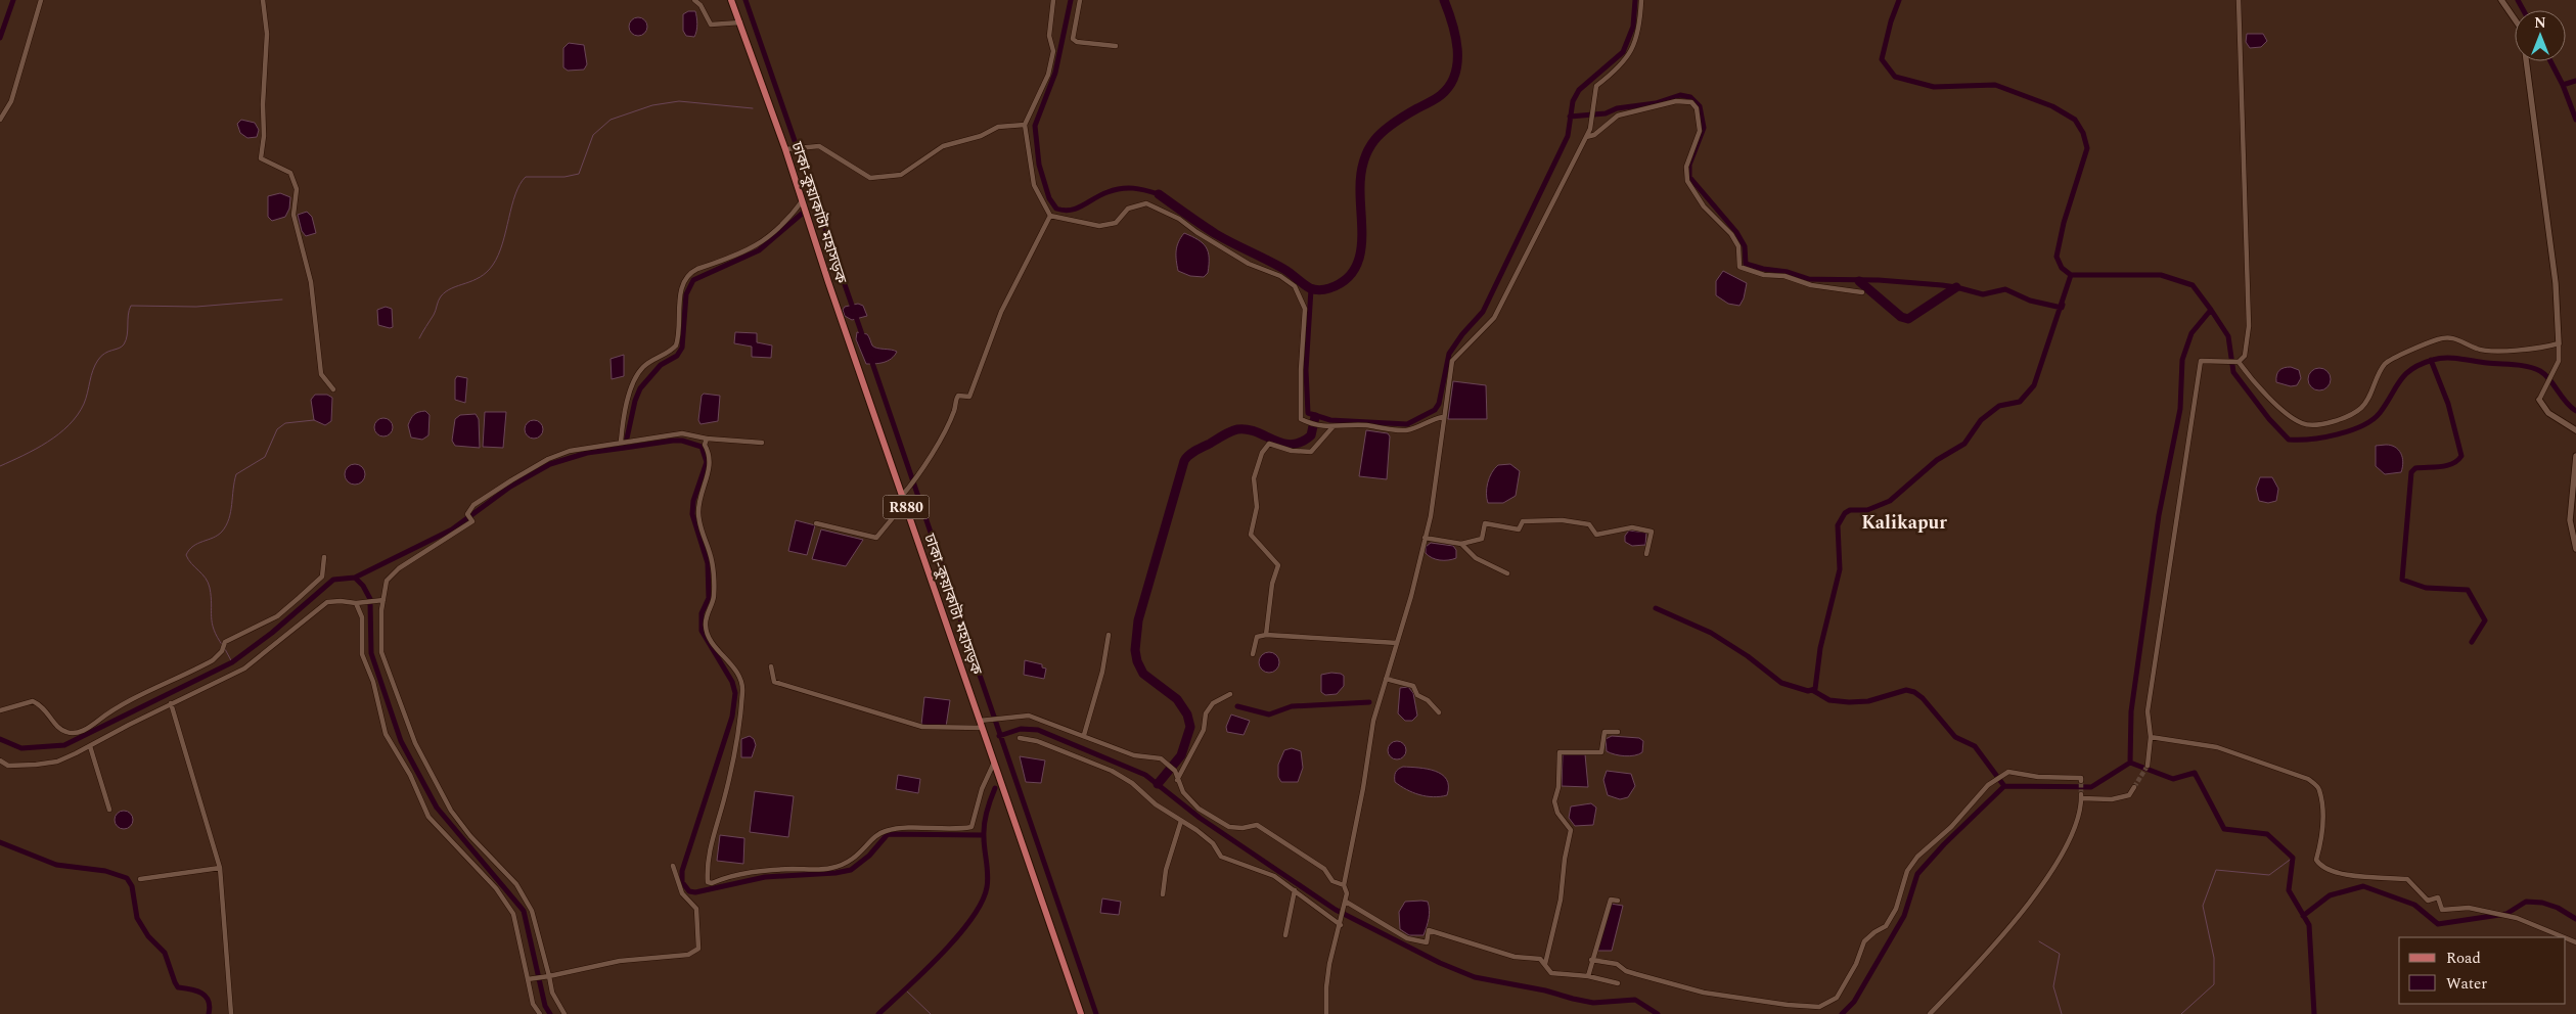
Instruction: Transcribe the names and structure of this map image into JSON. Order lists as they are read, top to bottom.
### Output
{
  "streets": {
    "main road": ["ঢাকা-কুয়াকাটা মহাসড়ক", "R880"]
  },
  "districts": ["Kalikapur"],
  "legend": ["Road", "Water"],
  "north": "top"
}
